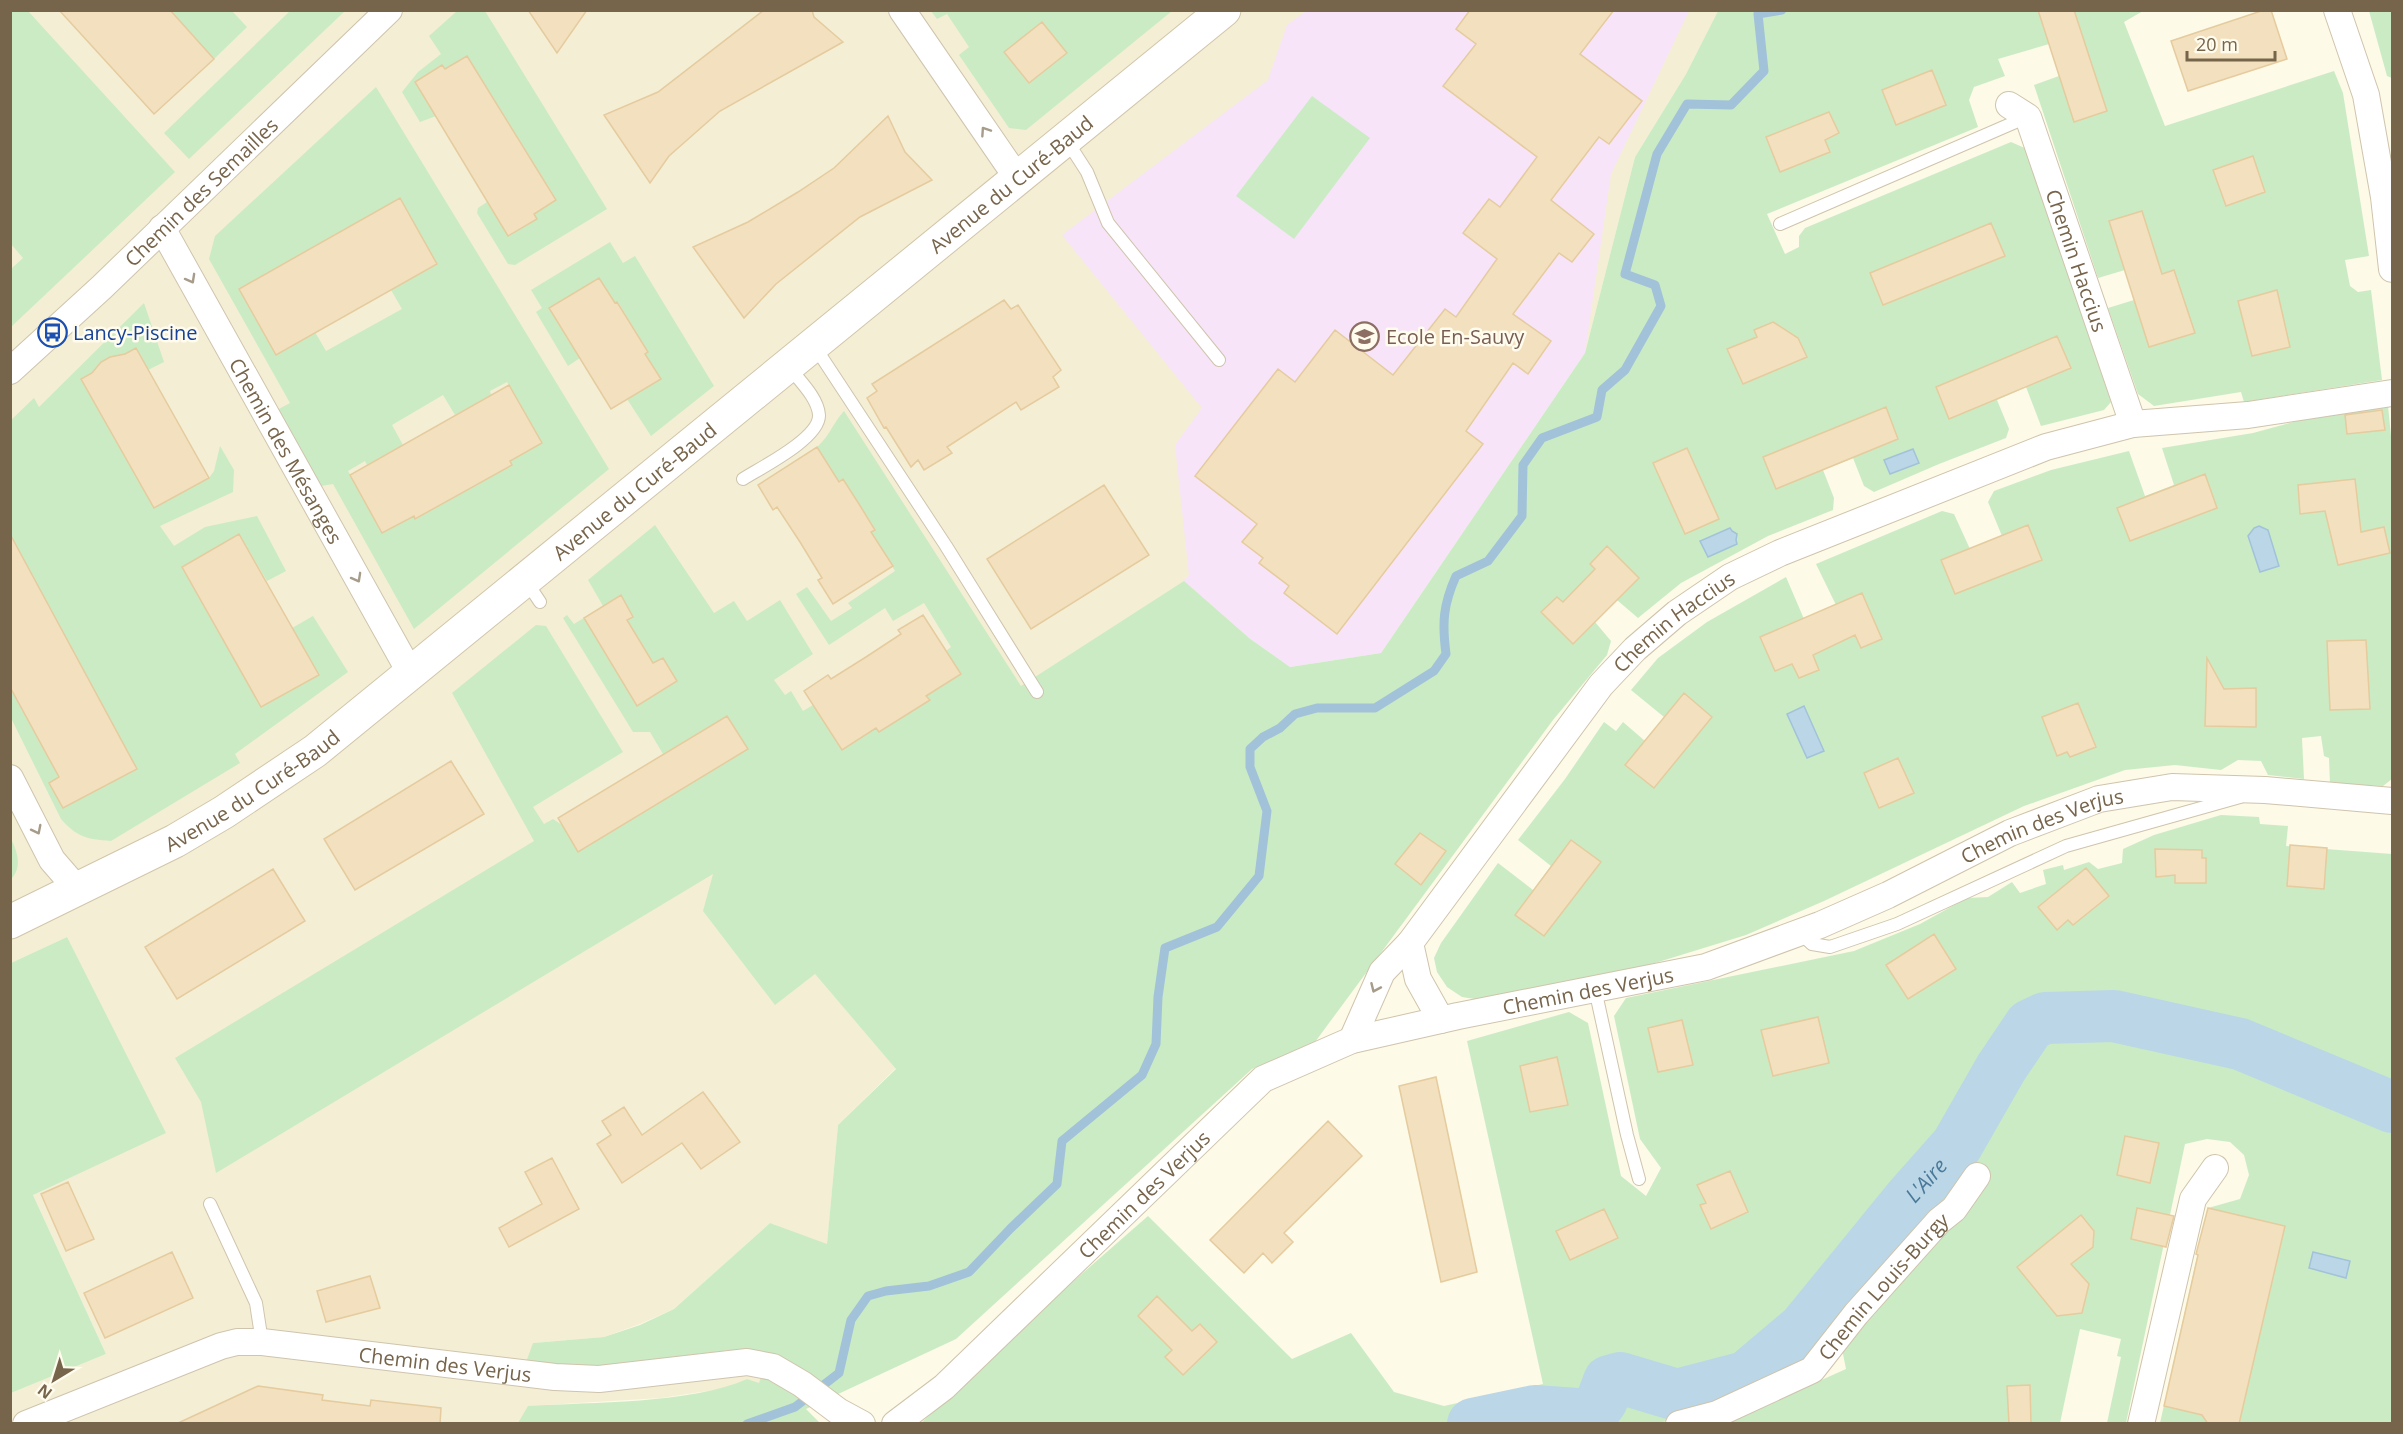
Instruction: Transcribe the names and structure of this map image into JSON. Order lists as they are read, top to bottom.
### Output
{
  "streets": {
    "street": [
      "Avenue du Curé-Baud",
      "Chemin des Semailles",
      "Chemin Haccius",
      "Chemin des Mésanges",
      "Chemin des Verjus",
      "Chemin Louis-Burgy"
    ]
  },
  "crossings": [
    ["Avenue du Curé-Baud", "Chemin des Mésanges"],
    ["Chemin des Semailles", "Chemin des Mésanges"],
    ["Chemin Haccius", "Chemin des Verjus"]
  ],
  "one_way": ["Chemin des Mésanges"],
  "water": ["L'Aire"],
  "places": {
    "bus stop": ["Lancy-Piscine"],
    "school or university": ["Ecole En-Sauvy"]
  },
  "scale_bar": "20 m",
  "north": "bottom left"
}
